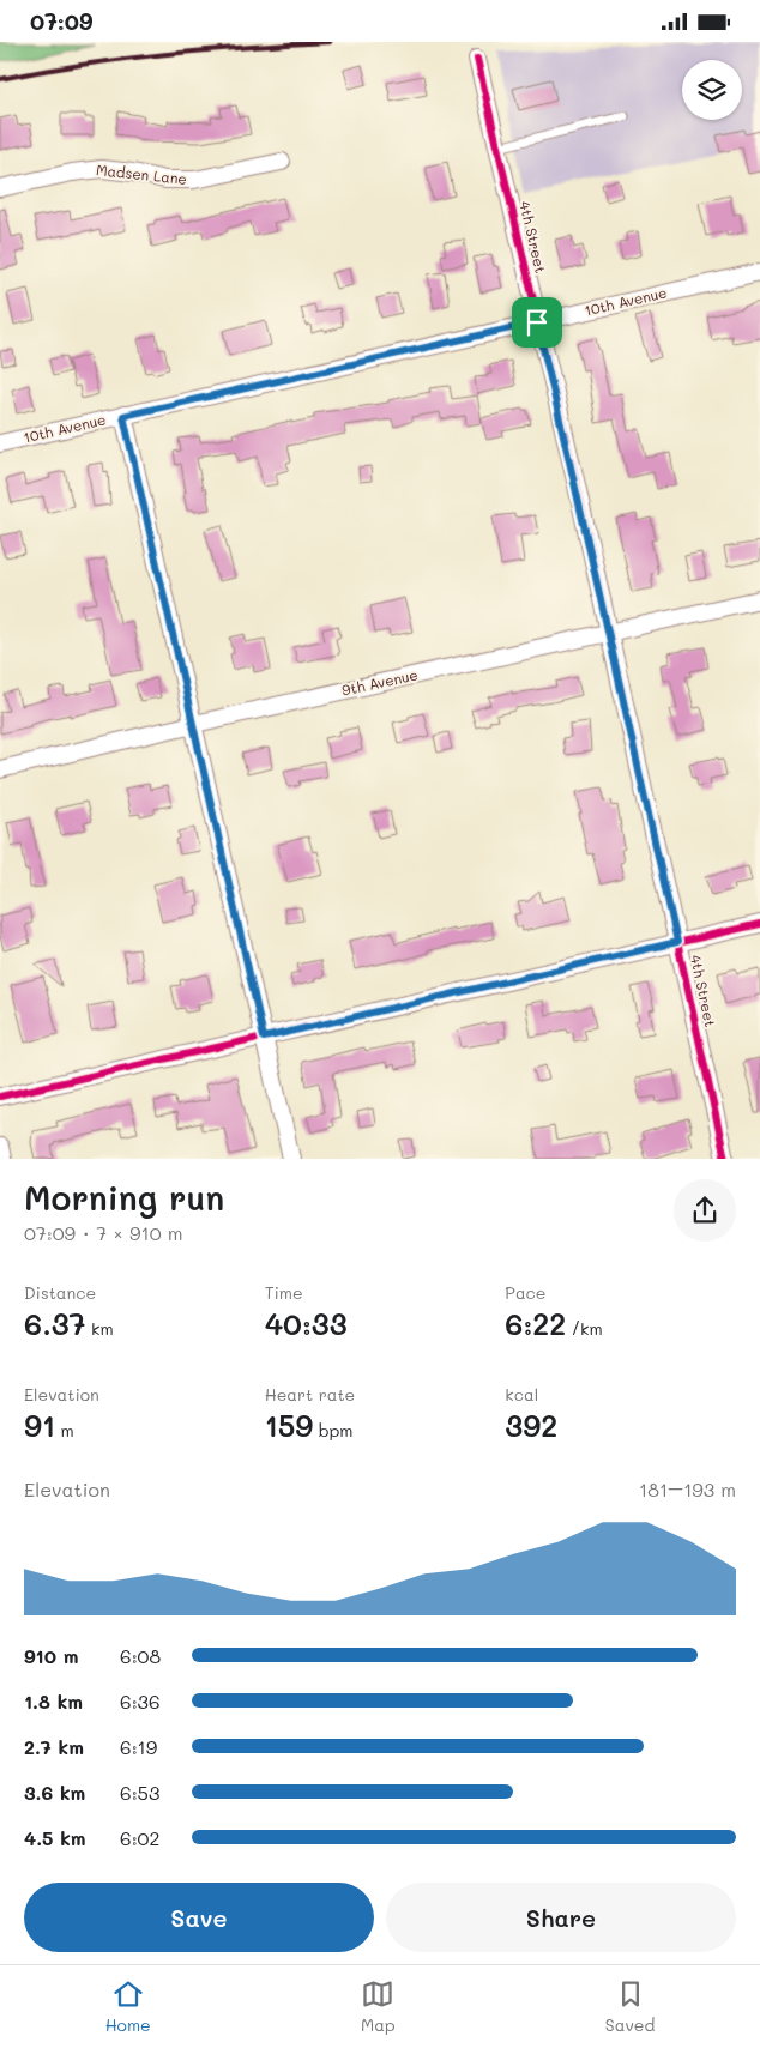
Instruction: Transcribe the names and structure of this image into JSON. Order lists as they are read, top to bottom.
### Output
{
  "streets": {
    "street": [
      "Madsen Lane",
      "4th Street",
      "10th Avenue",
      "9th Avenue"
    ]
  },
  "crossings": [
    ["4th Street", "10th Avenue"],
    ["4th Street", "9th Avenue"]
  ],
  "page": {
    "status": "07:09",
    "heading": ["Morning run", "07:09 · 7 × 910 m"],
    "stats": [
      ["Distance", "6.37 km"],
      ["Time", "40:33"],
      ["Pace", "6:22 /km"],
      ["Elevation", "91 m"],
      ["Heart rate", "159 bpm"],
      ["kcal", "392"]
    ],
    "chart": ["Elevation", "181–193 m"],
    "list": [
      {
        "name": "910 m",
        "note": "6:08"
      },
      {
        "name": "1.8 km",
        "note": "6:36"
      },
      {
        "name": "2.7 km",
        "note": "6:19"
      },
      {
        "name": "3.6 km",
        "note": "6:53"
      },
      {
        "name": "4.5 km",
        "note": "6:02"
      }
    ],
    "buttons": ["Save", "Share"],
    "tabs": ["Home", "Map", "Saved"]
  }
}
